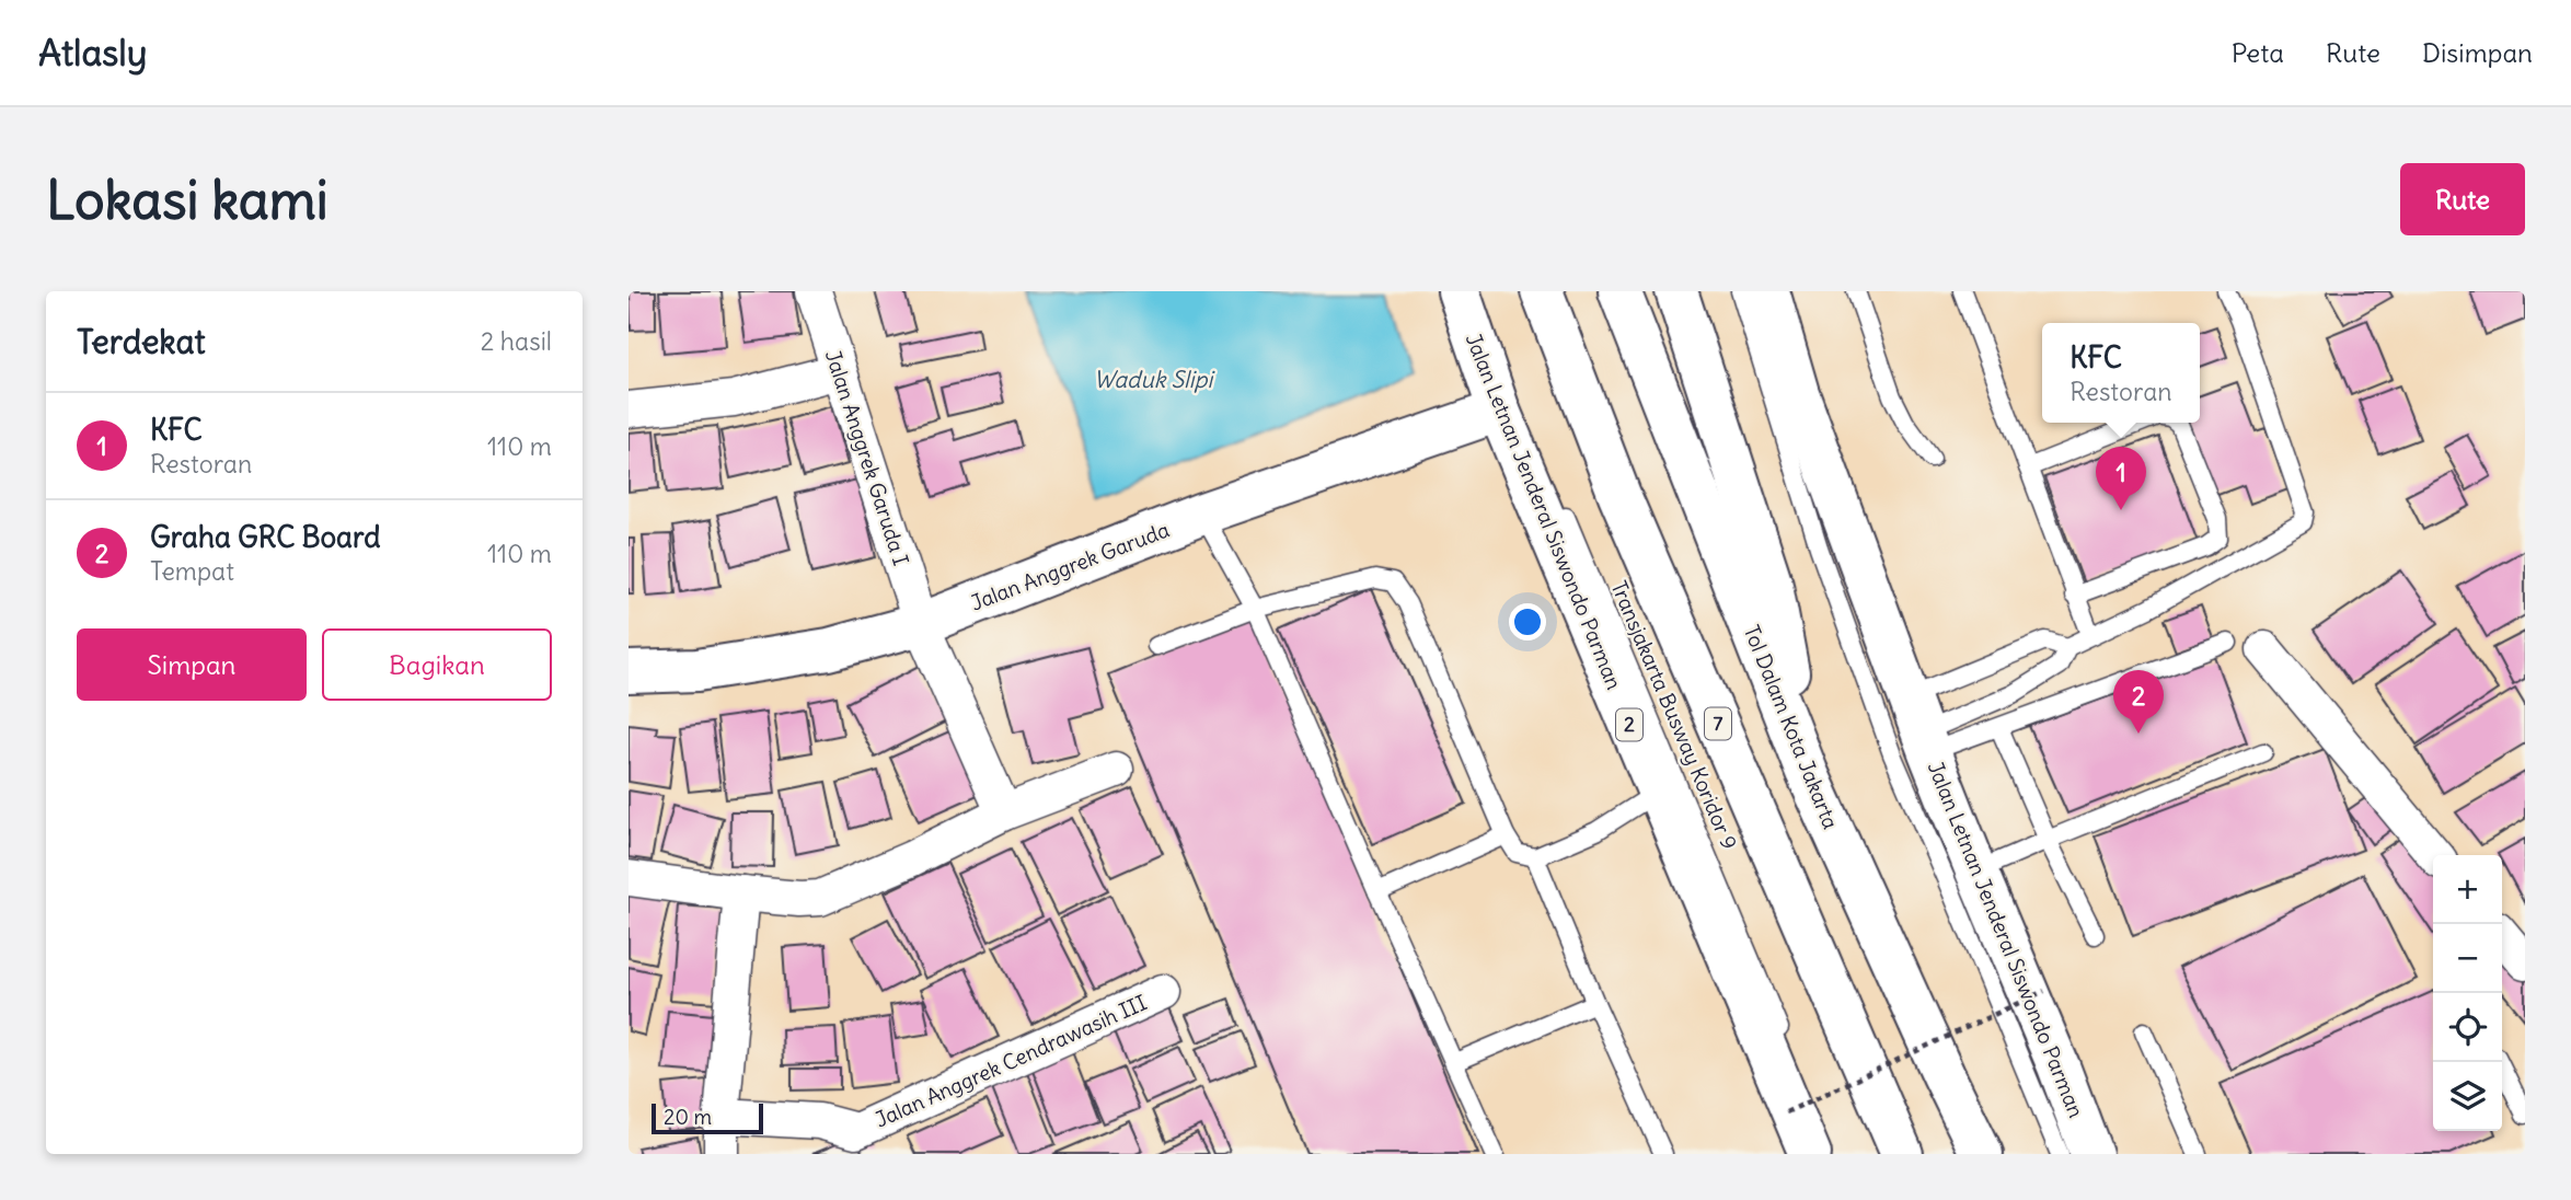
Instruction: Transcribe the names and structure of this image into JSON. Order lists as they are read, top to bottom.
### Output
{
  "streets": {
    "main road": [
      "Jalan Letnan Jenderal Siswondo Parman",
      "Jalan Anggrek Garuda",
      "7",
      "2",
      "Tol Dalam Kota Jakarta"
    ],
    "street": ["Jalan Anggrek Garuda I", "Jalan Anggrek Cendrawasih III"],
    "lane": ["Transjakarta Busway Koridor 9"]
  },
  "crossings": [
    ["Jalan Anggrek Garuda I", "Jalan Anggrek Garuda"],
    ["Jalan Letnan Jenderal Siswondo Parman", "Jalan Anggrek Garuda"]
  ],
  "water": ["Waduk Slipi"],
  "scale_bar": "20 m",
  "page": {
    "header": "Atlasly",
    "nav": ["Peta", "Rute", "Disimpan"],
    "buttons": [
      "Rute",
      ["Simpan", "Bagikan"]
    ],
    "title": "Lokasi kami",
    "heading": ["Terdekat", "2 hasil"],
    "popup": ["KFC", "Restoran"],
    "list": [
      {
        "mark": "1",
        "name": "KFC",
        "note": "Restoran",
        "value": "110 m"
      },
      {
        "mark": "2",
        "name": "Graha GRC Board",
        "note": "Tempat",
        "value": "110 m"
      }
    ],
    "pins": ["1", "2"],
    "map_buttons": ["+", "−"],
    "scale": "20 m"
  }
}
